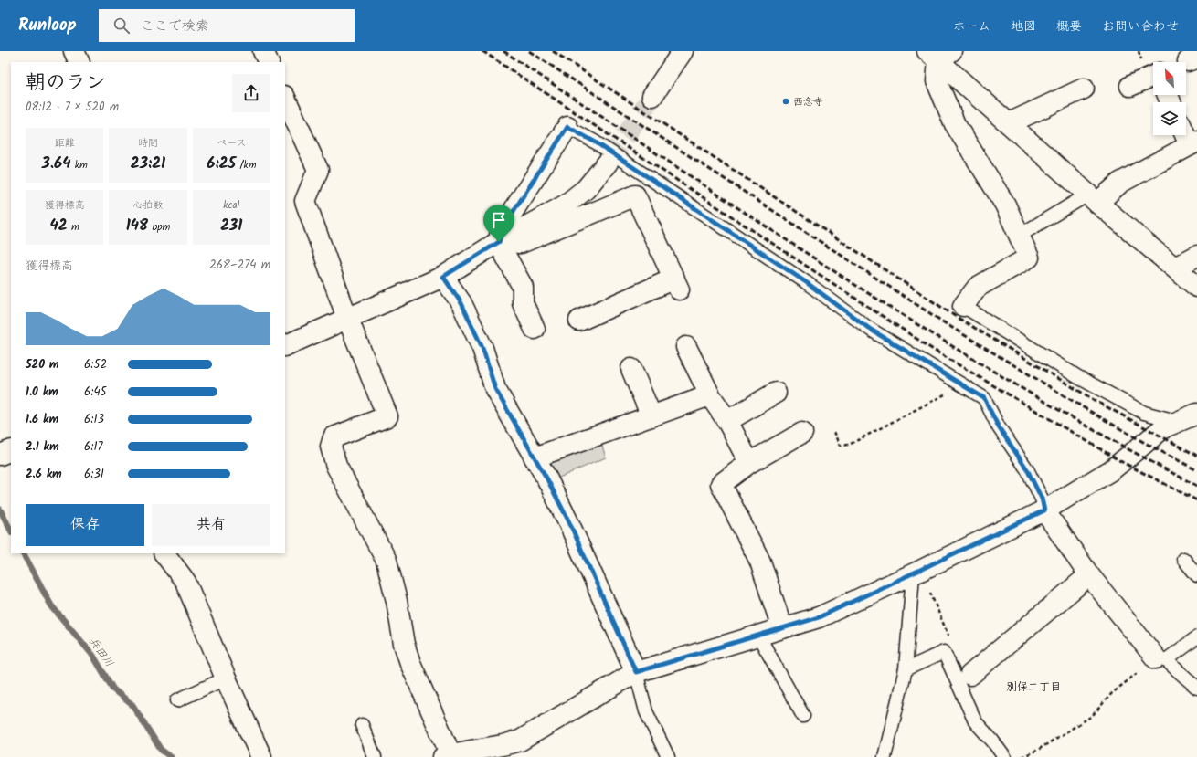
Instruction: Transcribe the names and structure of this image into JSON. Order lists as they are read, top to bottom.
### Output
{
  "districts": ["別保二丁目"],
  "water": ["兵田川"],
  "places": ["西念寺"],
  "north": "top left",
  "page": {
    "header": "Runloop",
    "search": "ここで検索",
    "nav": [
      "ホーム",
      "地図",
      "概要",
      "お問い合わせ"
    ],
    "heading": ["朝のラン", "08:12 · 7 × 520 m"],
    "stats": [
      ["距離", "3.64 km"],
      ["時間", "23:21"],
      ["ペース", "6:25 /km"],
      ["獲得標高", "42 m"],
      ["心拍数", "148 bpm"],
      ["kcal", "231"]
    ],
    "chart": ["獲得標高", "268–274 m"],
    "list": [
      {
        "name": "520 m",
        "note": "6:52"
      },
      {
        "name": "1.0 km",
        "note": "6:45"
      },
      {
        "name": "1.6 km",
        "note": "6:13"
      },
      {
        "name": "2.1 km",
        "note": "6:17"
      },
      {
        "name": "2.6 km",
        "note": "6:31"
      }
    ],
    "buttons": ["保存", "共有"]
  }
}
